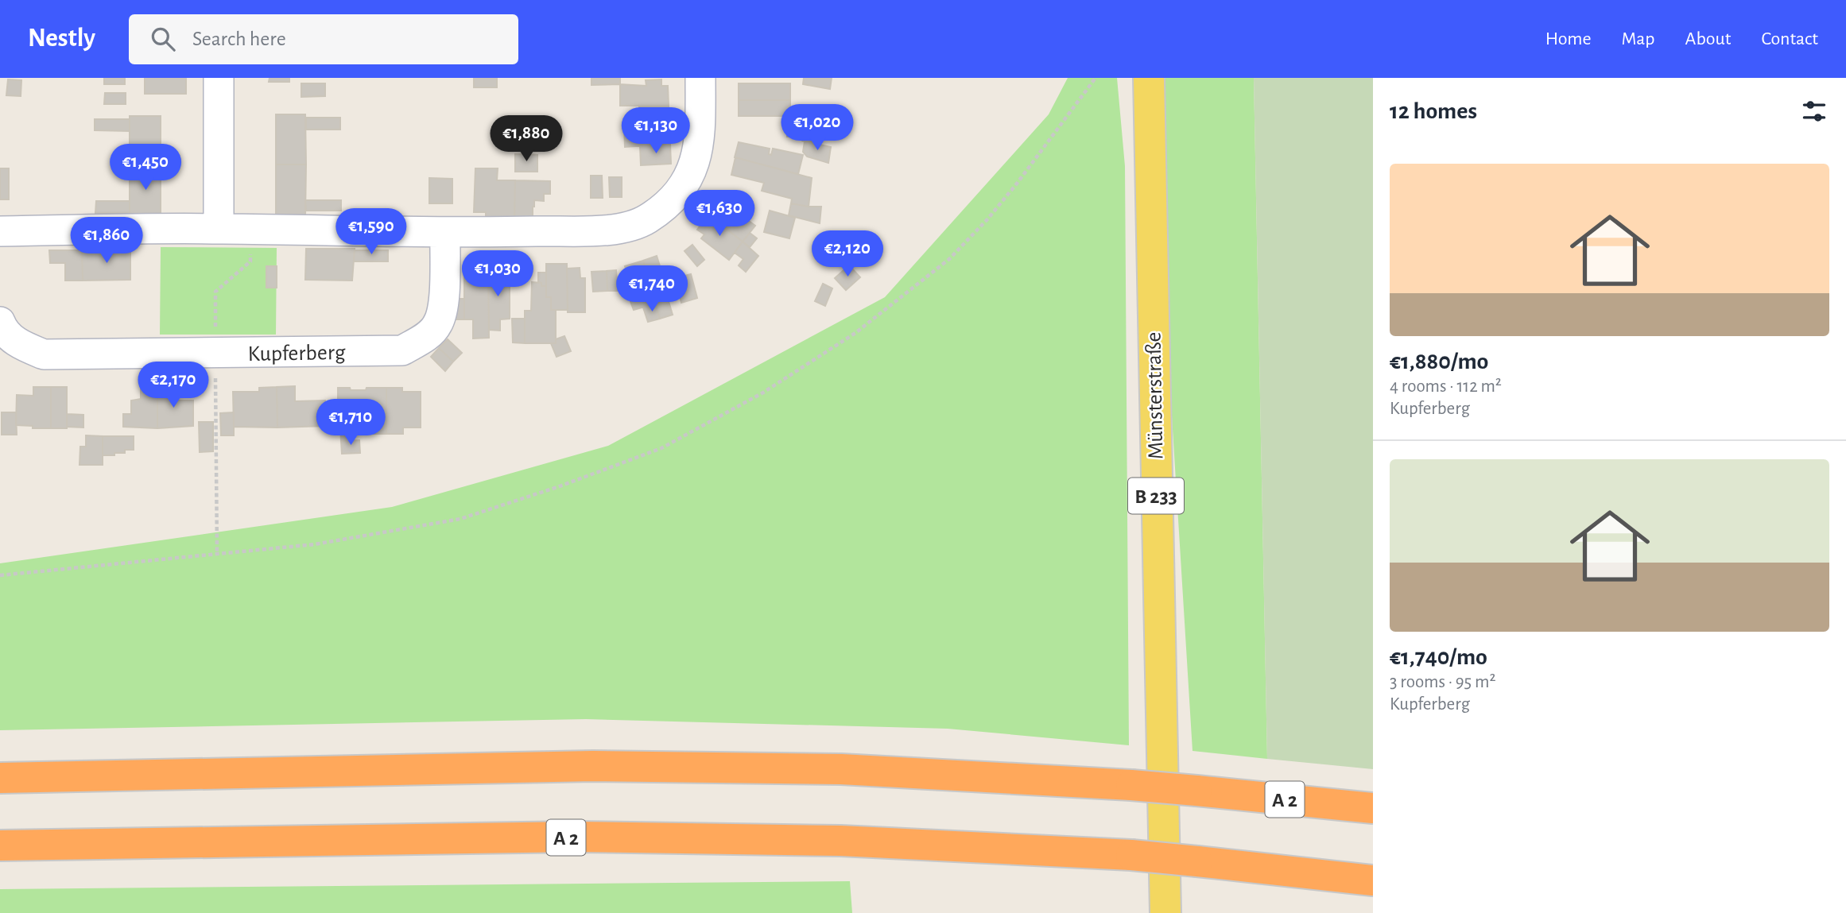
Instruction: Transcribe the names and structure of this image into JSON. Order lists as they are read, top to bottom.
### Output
{
  "streets": {
    "highway": ["A 2"],
    "main road": ["Münsterstraße", "B 233"],
    "street": ["Kupferberg"]
  },
  "page": {
    "header": "Nestly",
    "search": "Search here",
    "nav": [
      "Home",
      "Map",
      "About",
      "Contact"
    ],
    "heading": "12 homes",
    "price": [
      "€1,020",
      "€1,130",
      "€1,880",
      "€1,450",
      "€1,630",
      "€1,590",
      "€1,860",
      "€2,120",
      "€1,030",
      "€1,740",
      "€2,170",
      "€1,710"
    ],
    "list": [
      {
        "name": "€1,880/mo",
        "note": "4 rooms · 112 m² · Kupferberg"
      },
      {
        "name": "€1,740/mo",
        "note": "3 rooms · 95 m² · Kupferberg"
      }
    ]
  }
}
